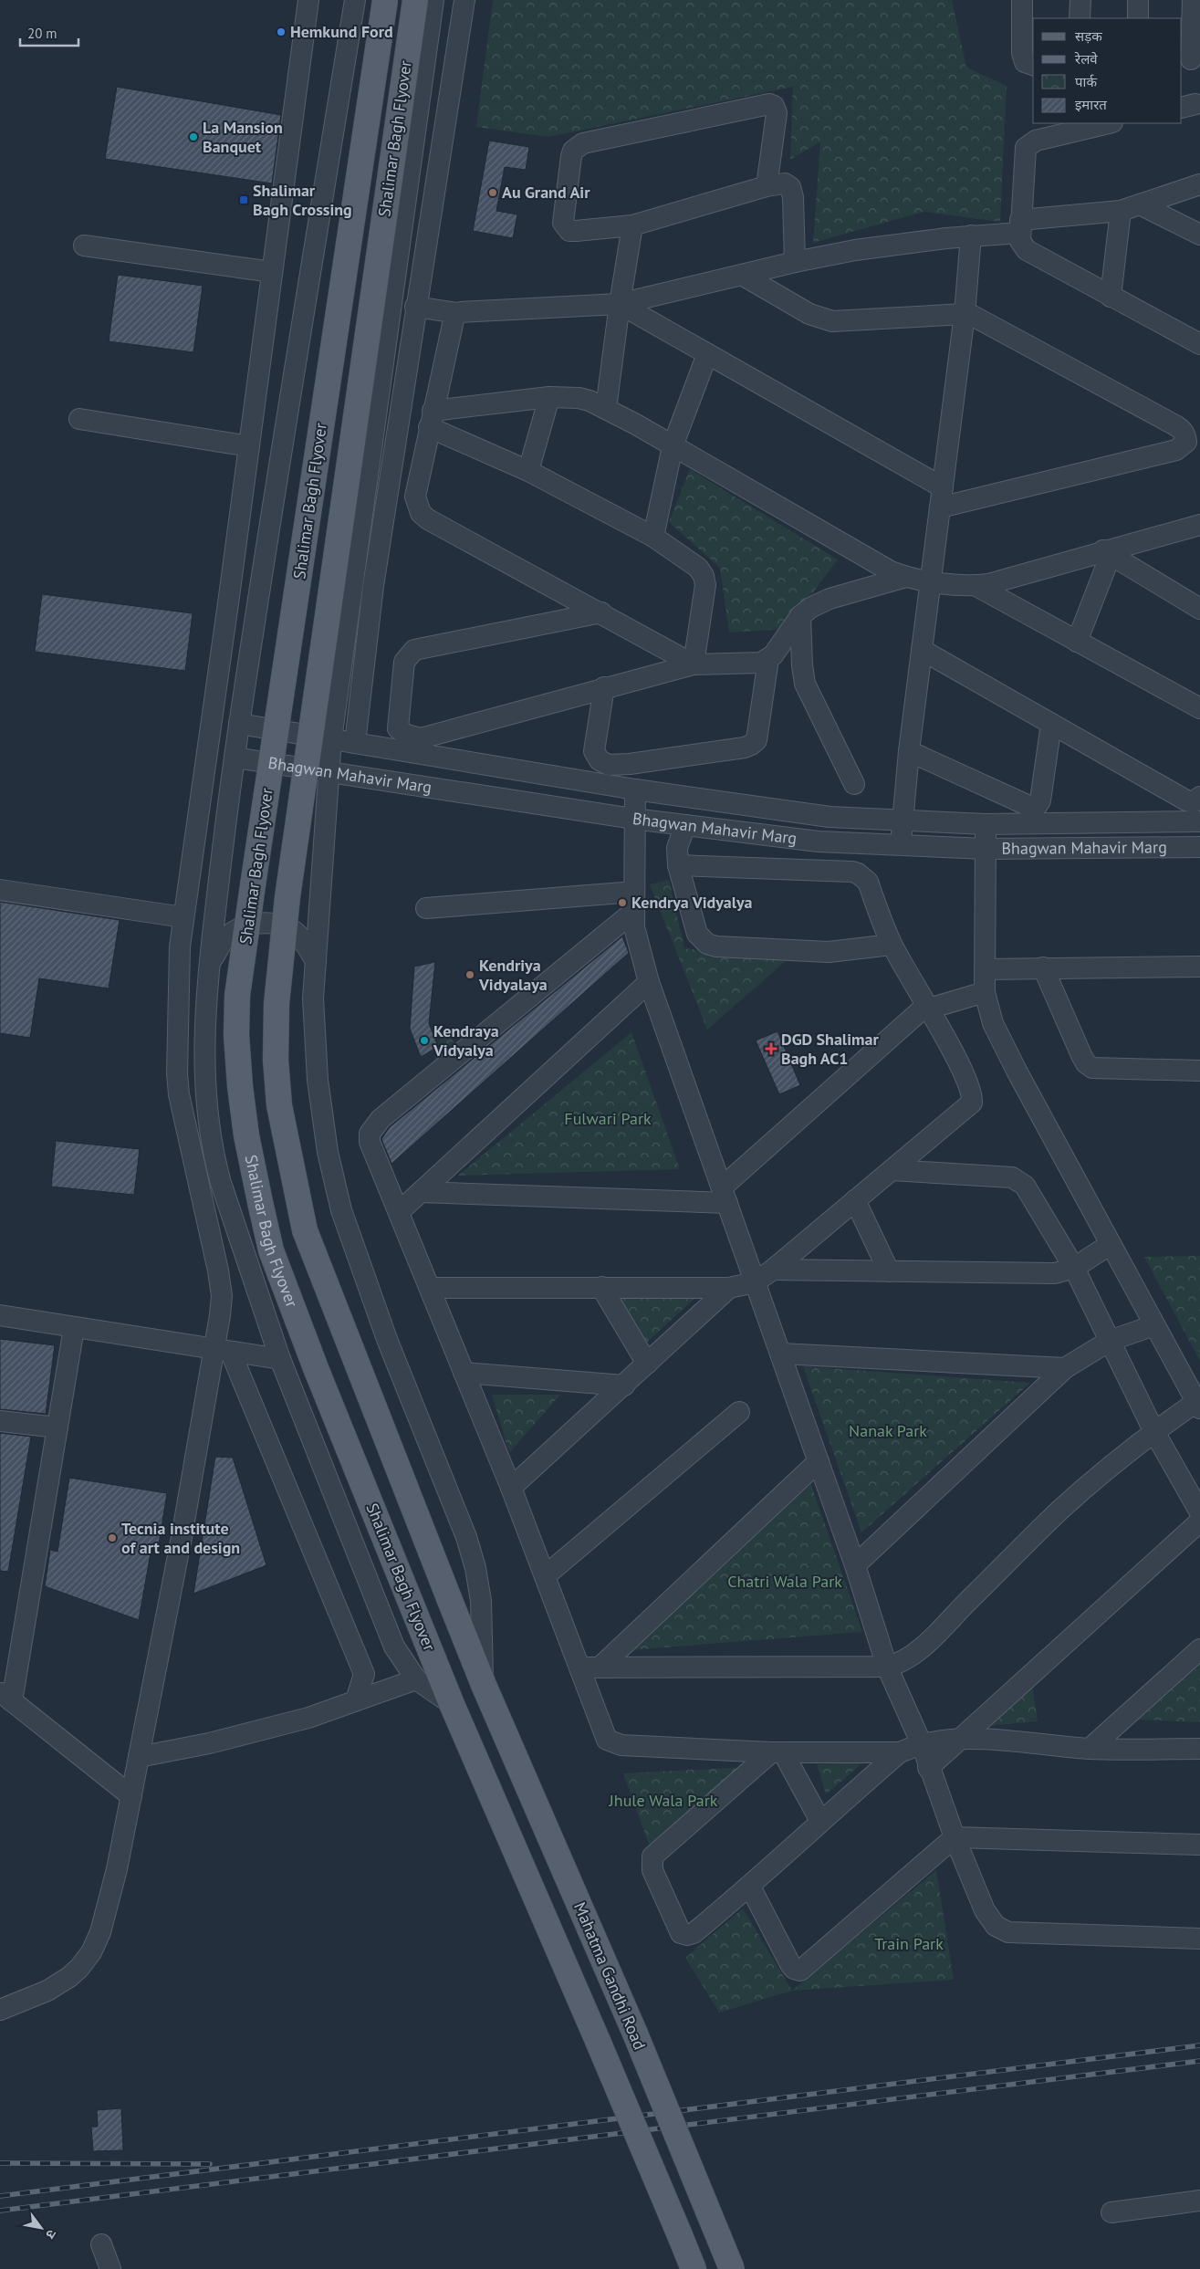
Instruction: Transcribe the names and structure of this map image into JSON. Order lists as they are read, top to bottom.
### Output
{
  "streets": {
    "main road": ["Shalimar Bagh Flyover", "Mahatma Gandhi Road"],
    "street": ["Bhagwan Mahavir Marg"]
  },
  "crossings": [
    ["Shalimar Bagh Flyover", "Mahatma Gandhi Road"]
  ],
  "parks": [
    "Fulwari Park",
    "Nanak Park",
    "Chatri Wala Park",
    "Jhule Wala Park",
    "Train Park"
  ],
  "places": {
    "other": [
      "Hemkund Ford",
      "La Mansion Banquet",
      "Au Grand Air",
      "Kendrya Vidyalya",
      "Kendriya Vidyalaya",
      "Kendraya Vidyalya",
      "Tecnia institute of art and design"
    ],
    "transit": ["Shalimar Bagh Crossing"],
    "health": ["DGD Shalimar Bagh AC1"]
  },
  "legend": [
    "सड़क",
    "रेलवे",
    "पार्क",
    "इमारत"
  ],
  "scale_bar": "20 m",
  "north": "bottom right"
}
